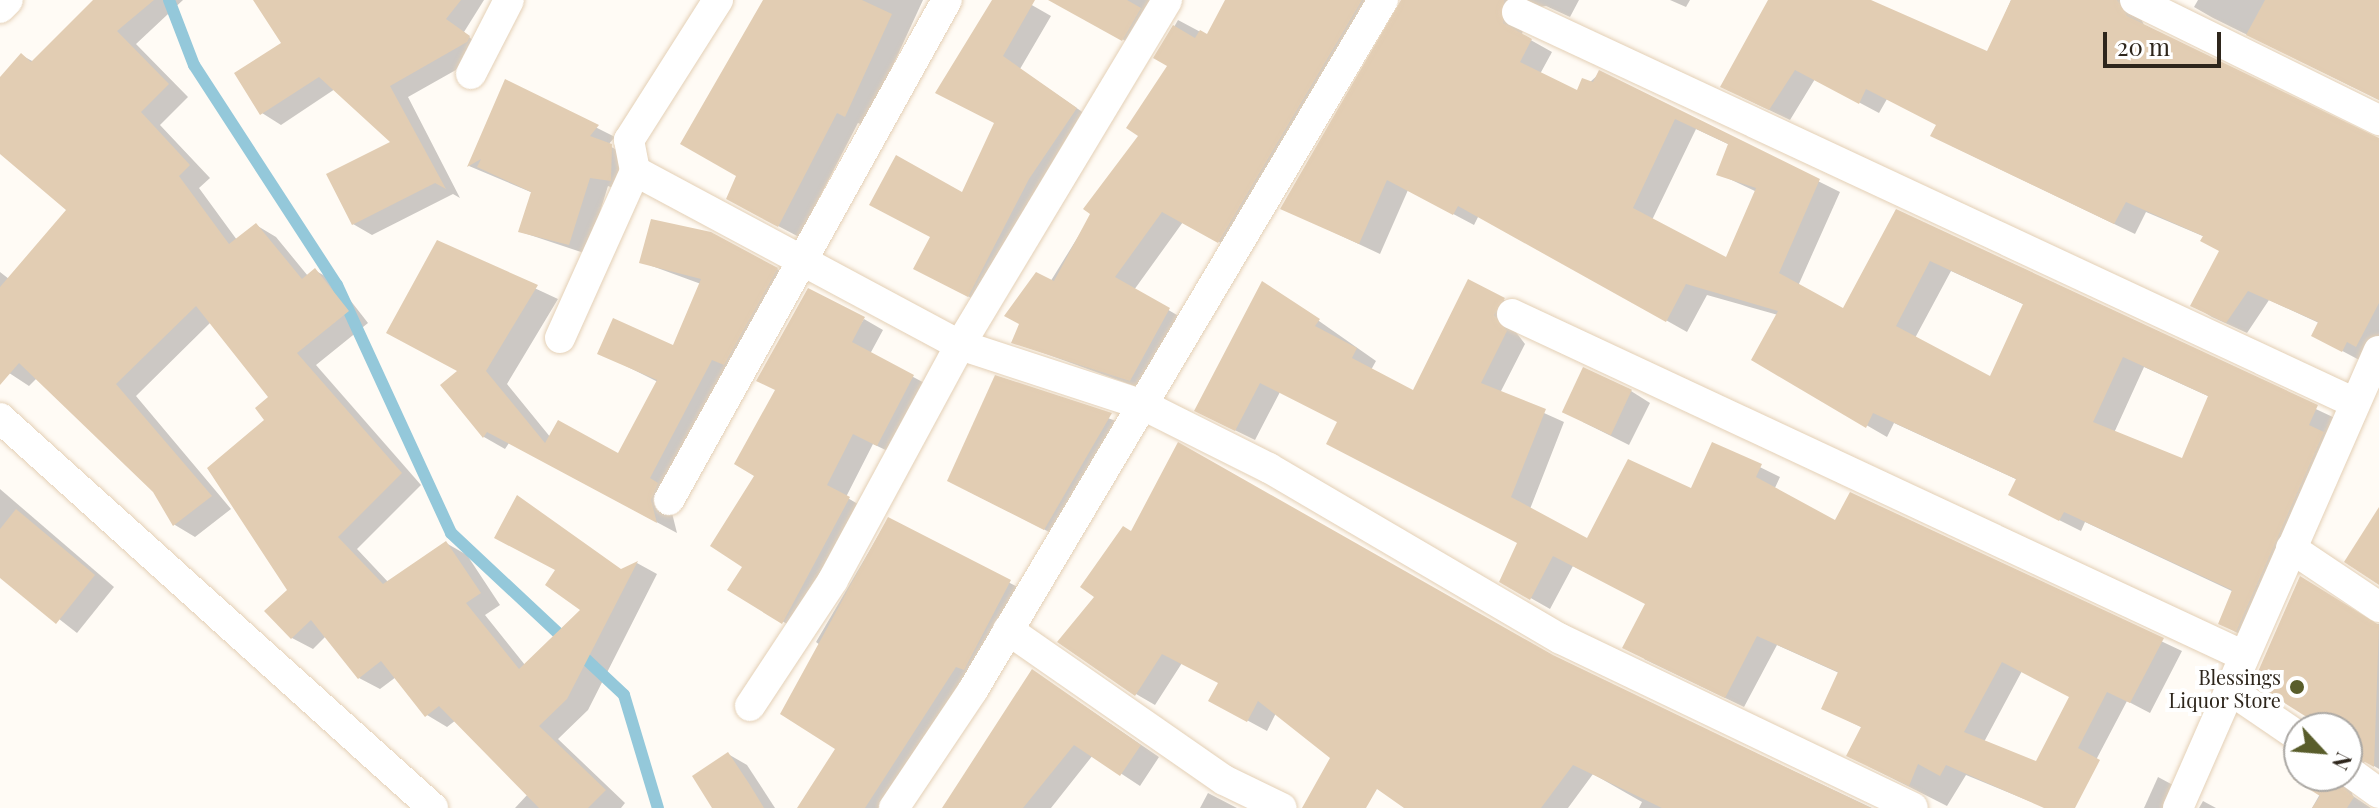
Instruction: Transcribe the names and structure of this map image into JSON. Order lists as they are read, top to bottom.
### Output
{
  "places": ["Blessings Liquor Store"],
  "scale_bar": "20 m",
  "north": "bottom right"
}
